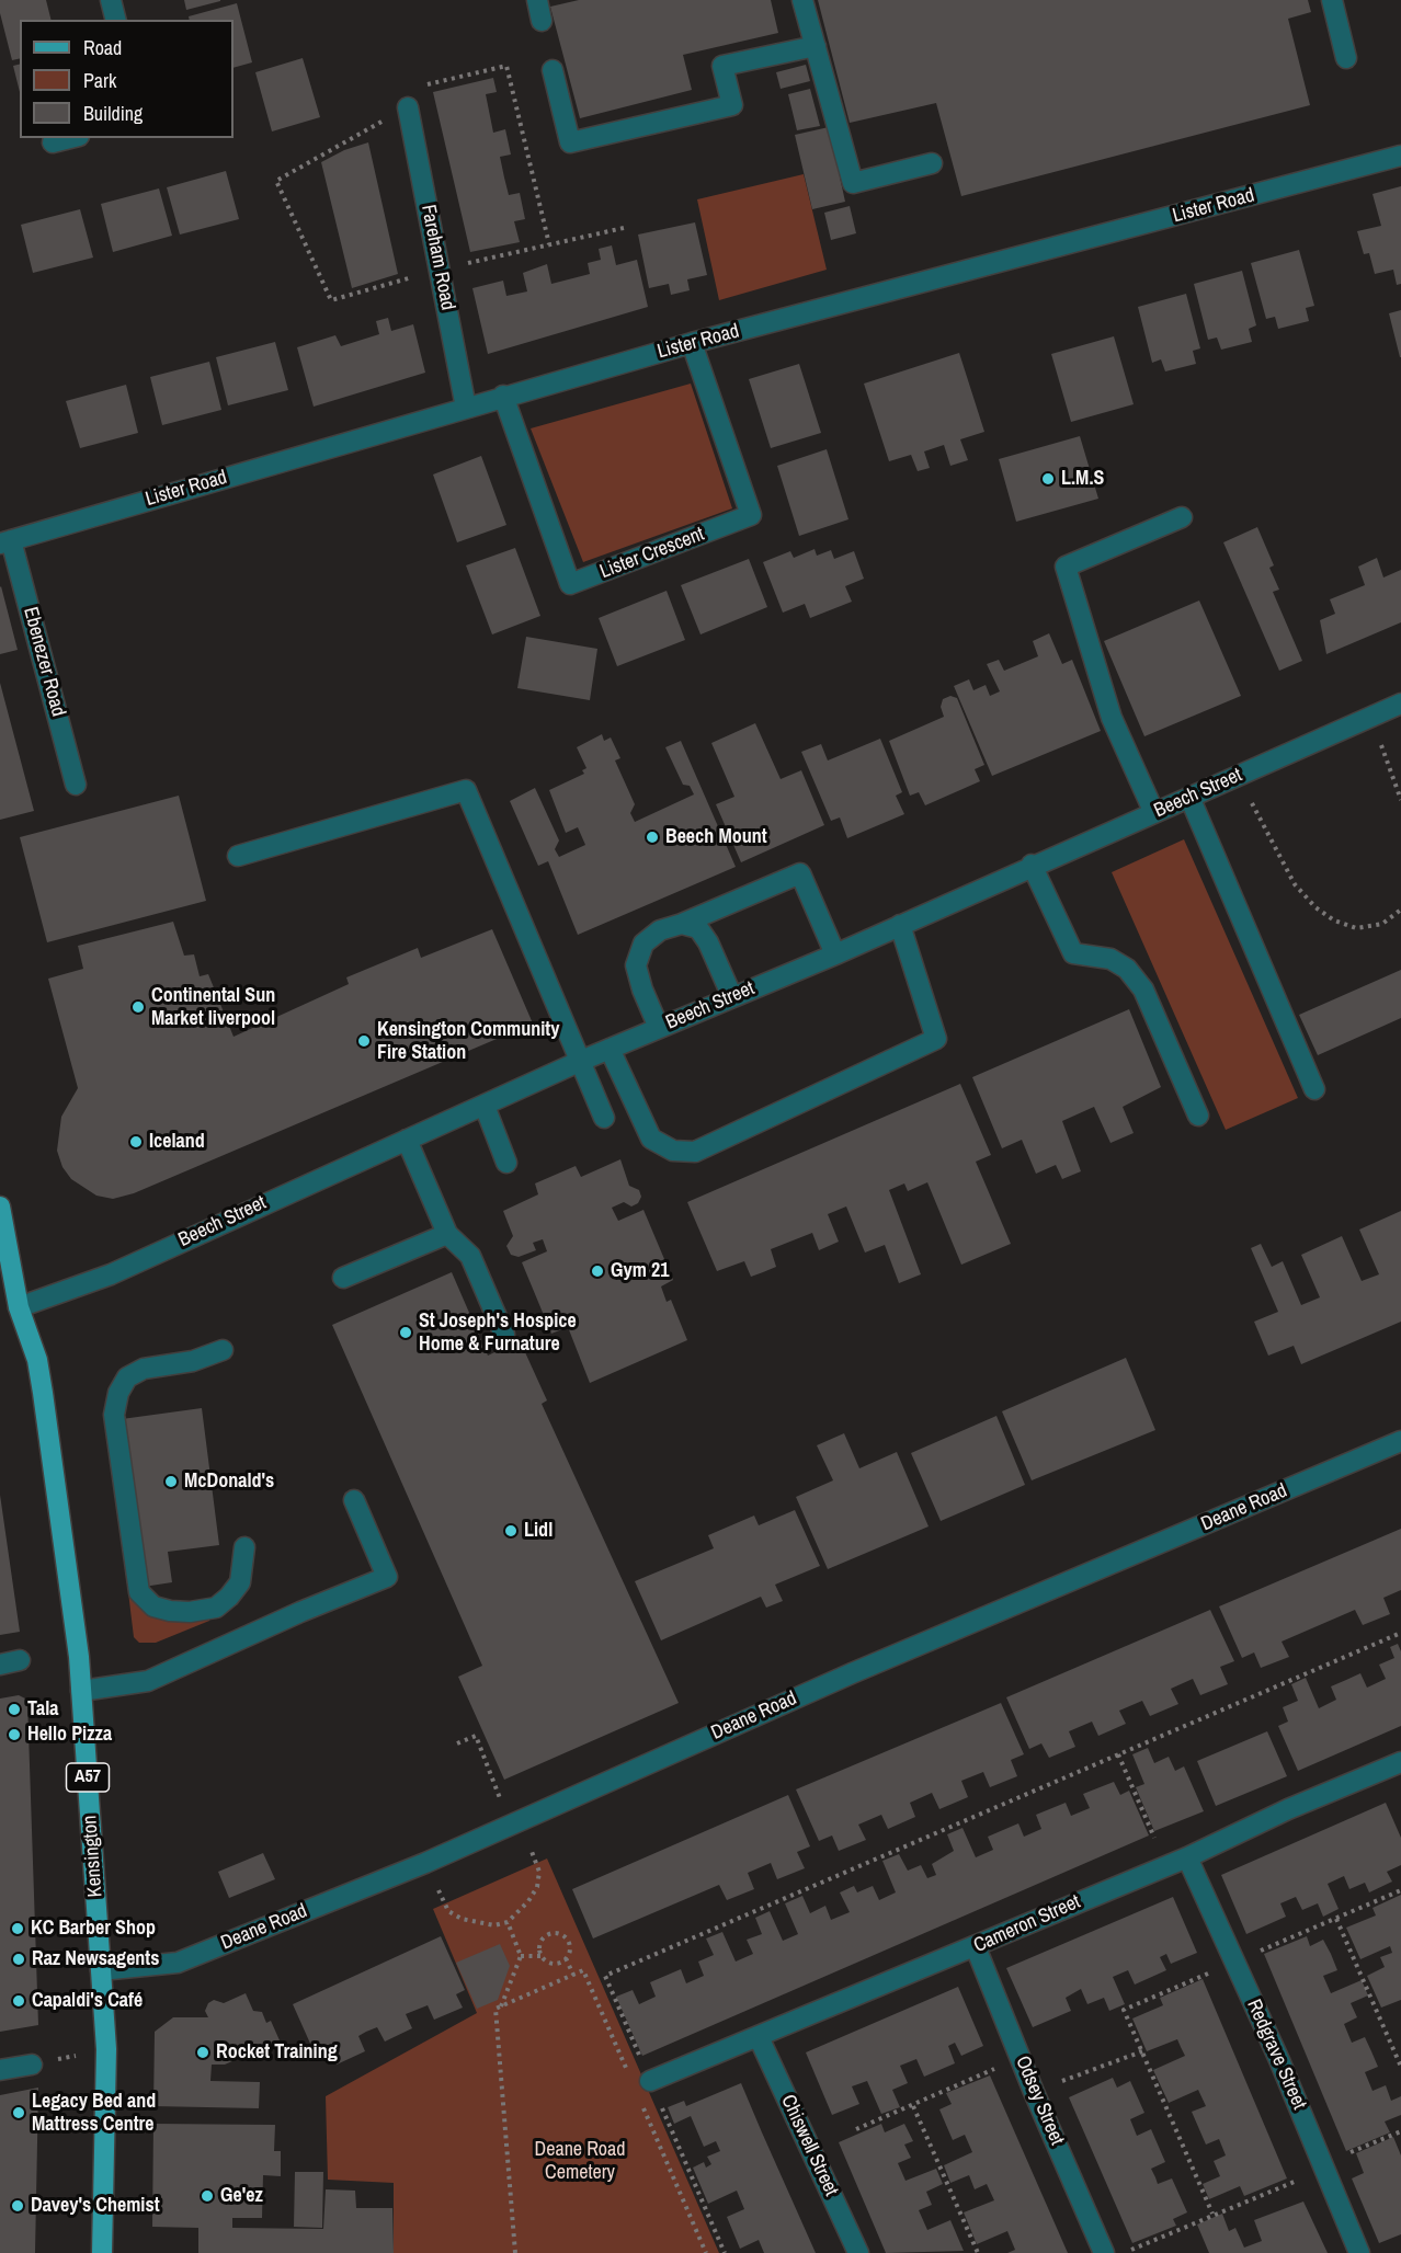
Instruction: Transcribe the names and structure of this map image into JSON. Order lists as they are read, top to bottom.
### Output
{
  "streets": {
    "main road": ["A57", "Kensington"],
    "street": [
      "Lister Road",
      "Fareham Road",
      "Lister Crescent",
      "Ebenezer Road",
      "Beech Street",
      "Deane Road",
      "Cameron Street",
      "Redgrave Street",
      "Odsey Street",
      "Chiswell Street"
    ]
  },
  "crossings": [
    ["Lister Road", "Fareham Road"],
    ["Lister Road", "Lister Crescent"],
    ["Lister Road", "Ebenezer Road"],
    ["Beech Street", "A57"],
    ["Beech Street", "Kensington"],
    ["Deane Road", "Kensington"],
    ["A57", "Kensington"],
    ["Cameron Street", "Redgrave Street"],
    ["Cameron Street", "Odsey Street"],
    ["Cameron Street", "Chiswell Street"]
  ],
  "parks": ["Deane Road Cemetery"],
  "places": [
    "L.M.S",
    "Beech Mount",
    "Continental Sun Market liverpool",
    "Kensington Community Fire Station",
    "Iceland",
    "Gym 21",
    "St Joseph's Hospice Home & Furnature",
    "McDonald's",
    "Lidl",
    "Tala",
    "Hello Pizza",
    "KC Barber Shop",
    "Raz Newsagents",
    "Capaldi's Café",
    "Rocket Training",
    "Legacy Bed and Mattress Centre",
    "Ge'ez",
    "Davey's Chemist"
  ],
  "legend": ["Road", "Park", "Building"]
}
